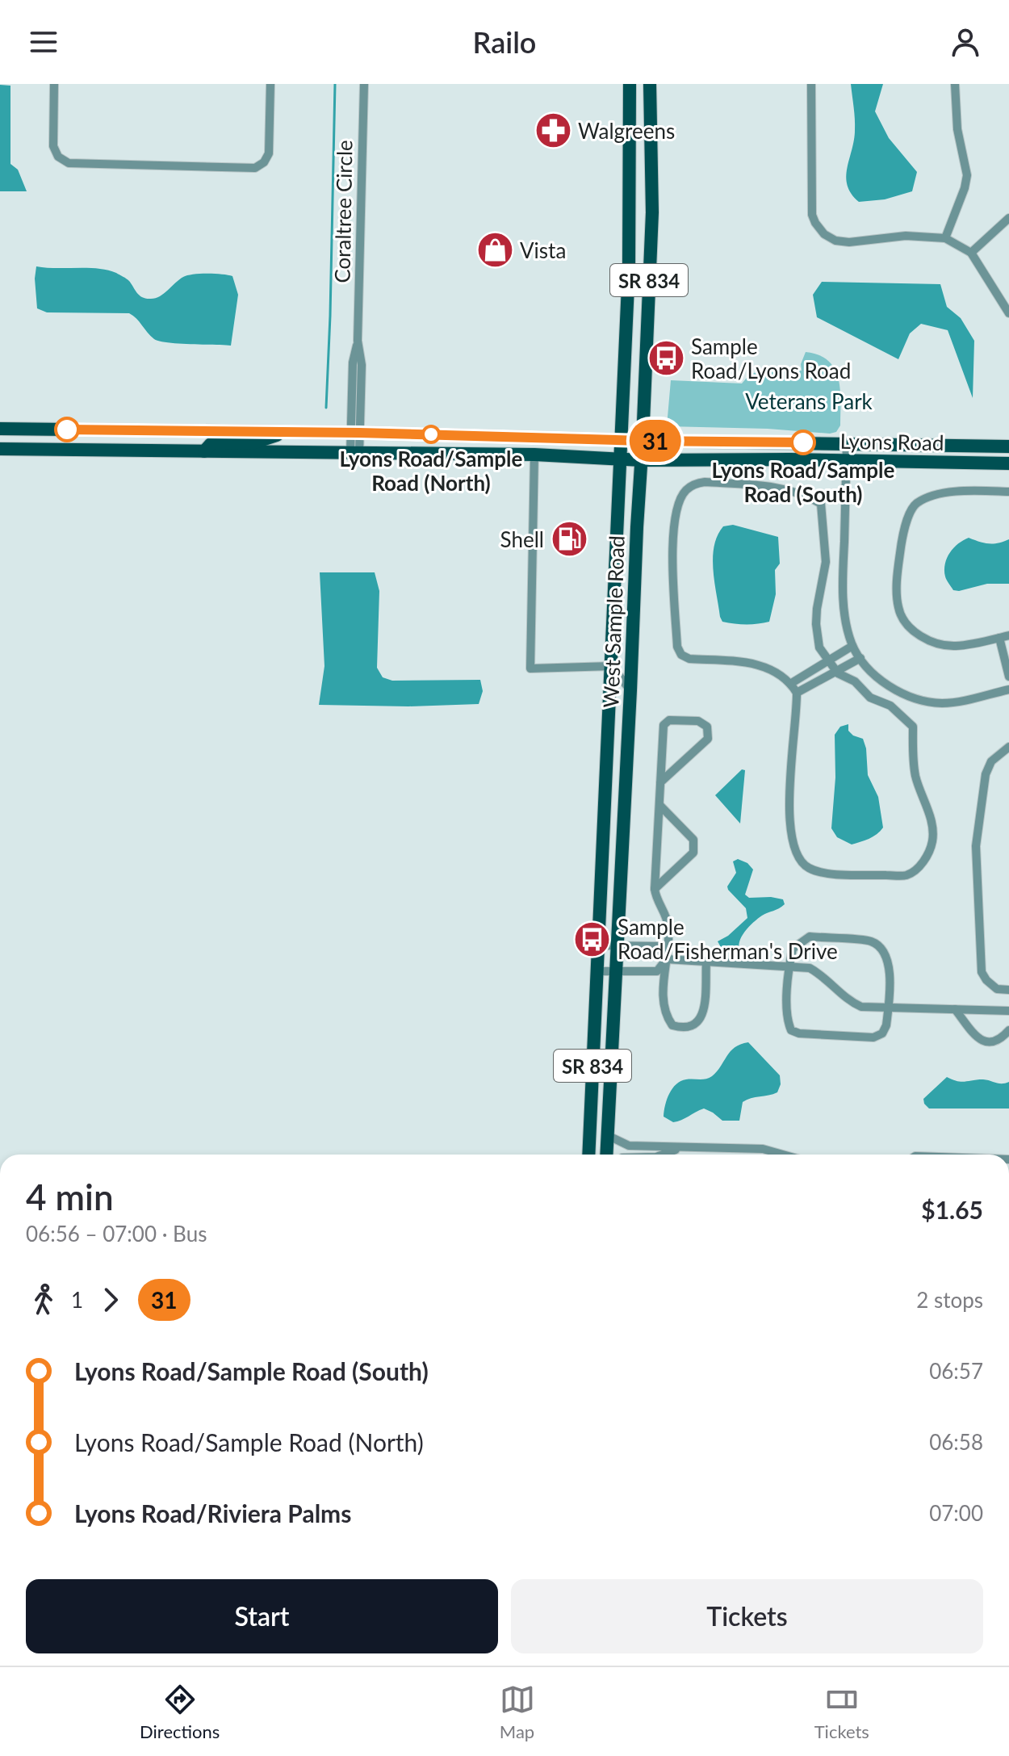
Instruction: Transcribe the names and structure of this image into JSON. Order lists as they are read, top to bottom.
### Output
{
  "streets": {
    "main road": ["SR 834", "Lyons Road", "West Sample Road"],
    "street": ["Coraltree Circle"]
  },
  "crossings": [
    ["Coraltree Circle", "Lyons Road"],
    ["Lyons Road", "West Sample Road"]
  ],
  "parks": ["Veterans Park"],
  "places": {
    "pharmacy": ["Walgreens"],
    "shop": ["Vista"],
    "bus stop": ["Sample Road/Lyons Road", "Sample Road/Fisherman's Drive"],
    "other": ["Lyons Road/Sample Road (North)", "Lyons Road/Sample Road (South)"],
    "fuel station": ["Shell"]
  },
  "lines": ["bus line 31"],
  "page": {
    "header": "Railo",
    "on_map": "31",
    "heading": ["4 min", "06:56 – 07:00 · Bus", "$1.65"],
    "legs": ["1", "31", "2 stops"],
    "list": [
      {
        "name": "Lyons Road/Sample Road (South)",
        "value": "06:57"
      },
      {
        "name": "Lyons Road/Sample Road (North)",
        "value": "06:58"
      },
      {
        "name": "Lyons Road/Riviera Palms",
        "value": "07:00"
      }
    ],
    "buttons": ["Start", "Tickets"],
    "tabs": ["Directions", "Map", "Tickets"]
  }
}
